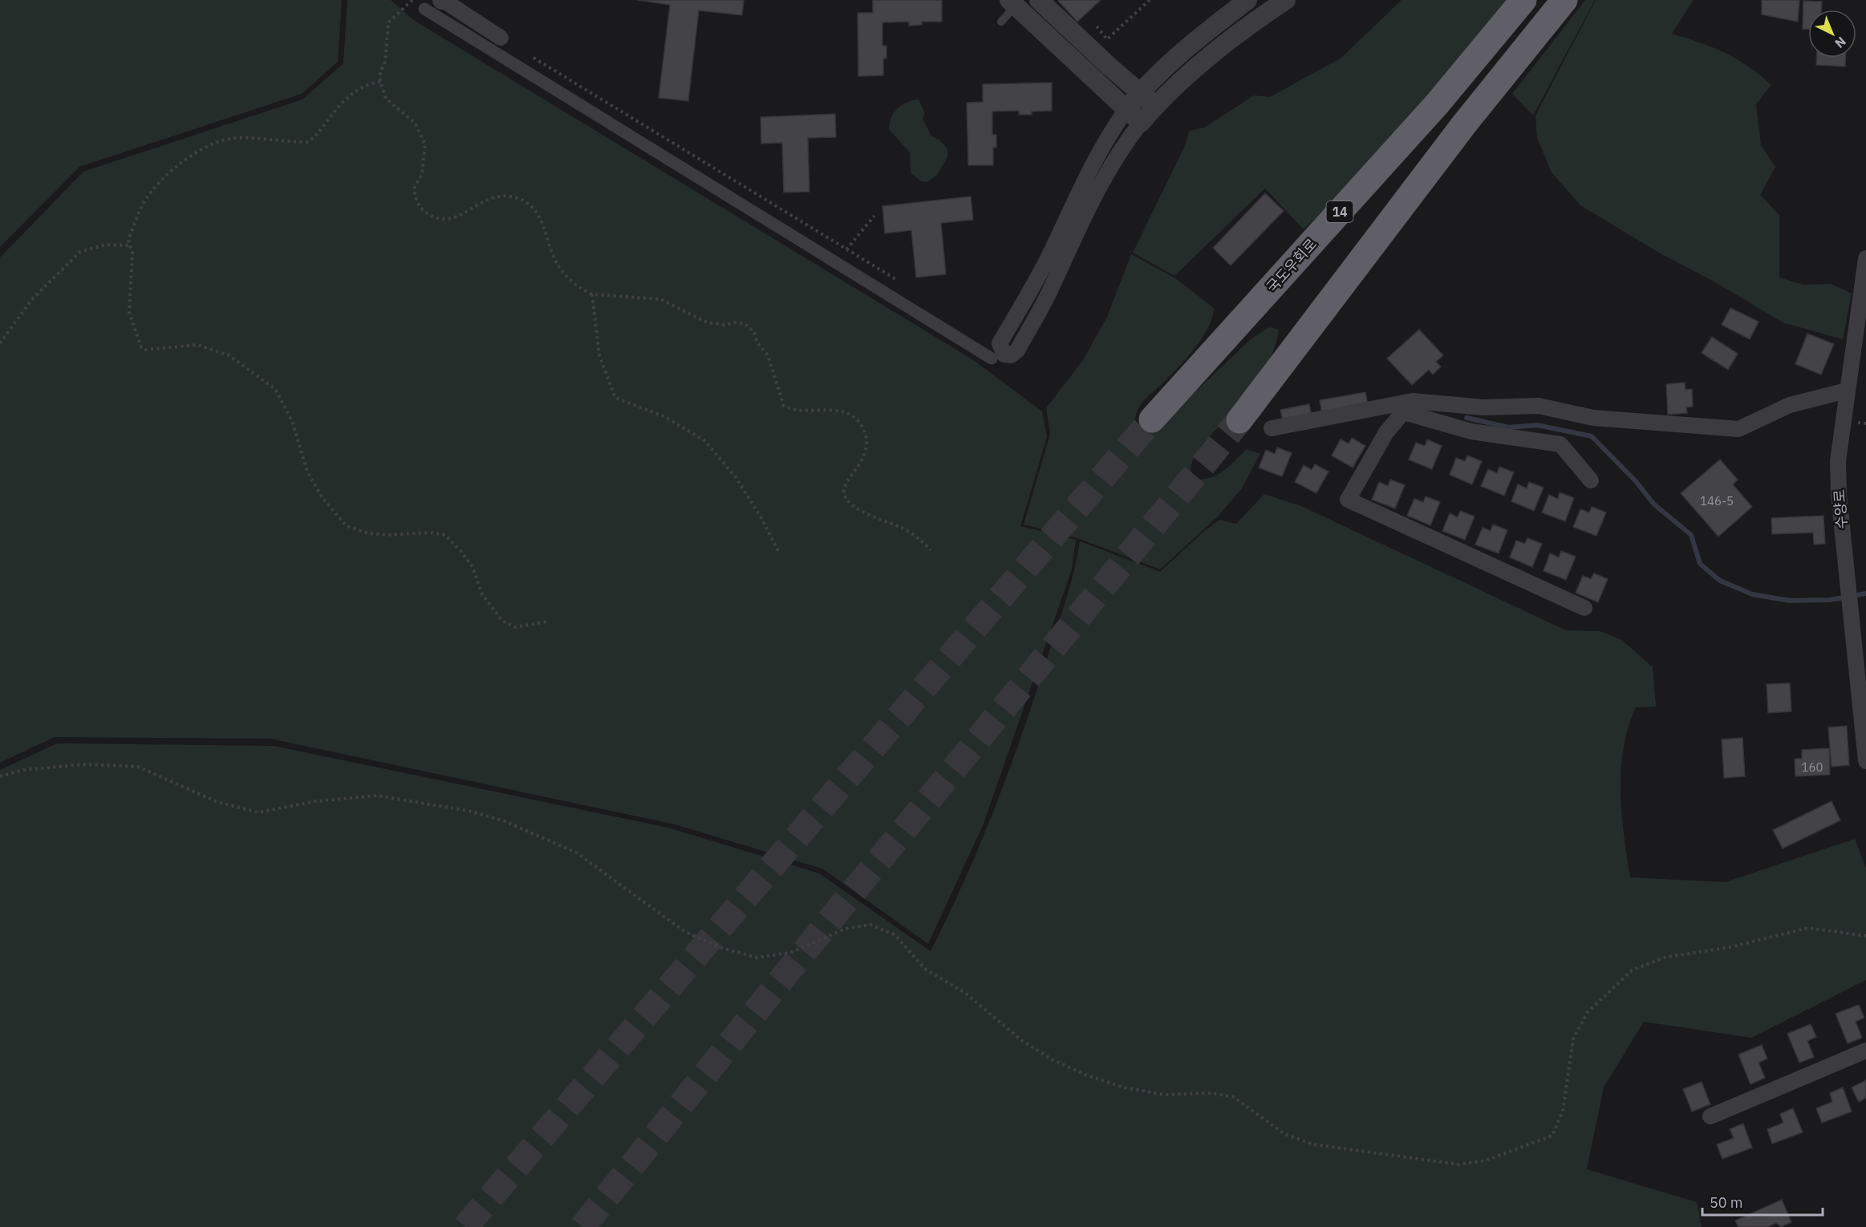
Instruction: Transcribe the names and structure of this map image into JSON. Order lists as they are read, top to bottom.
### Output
{
  "streets": {
    "highway": ["14", "국도우회로"],
    "street": ["수양로"]
  },
  "house_numbers": ["146-5", "160"],
  "scale_bar": "50 m",
  "north": "bottom right"
}
